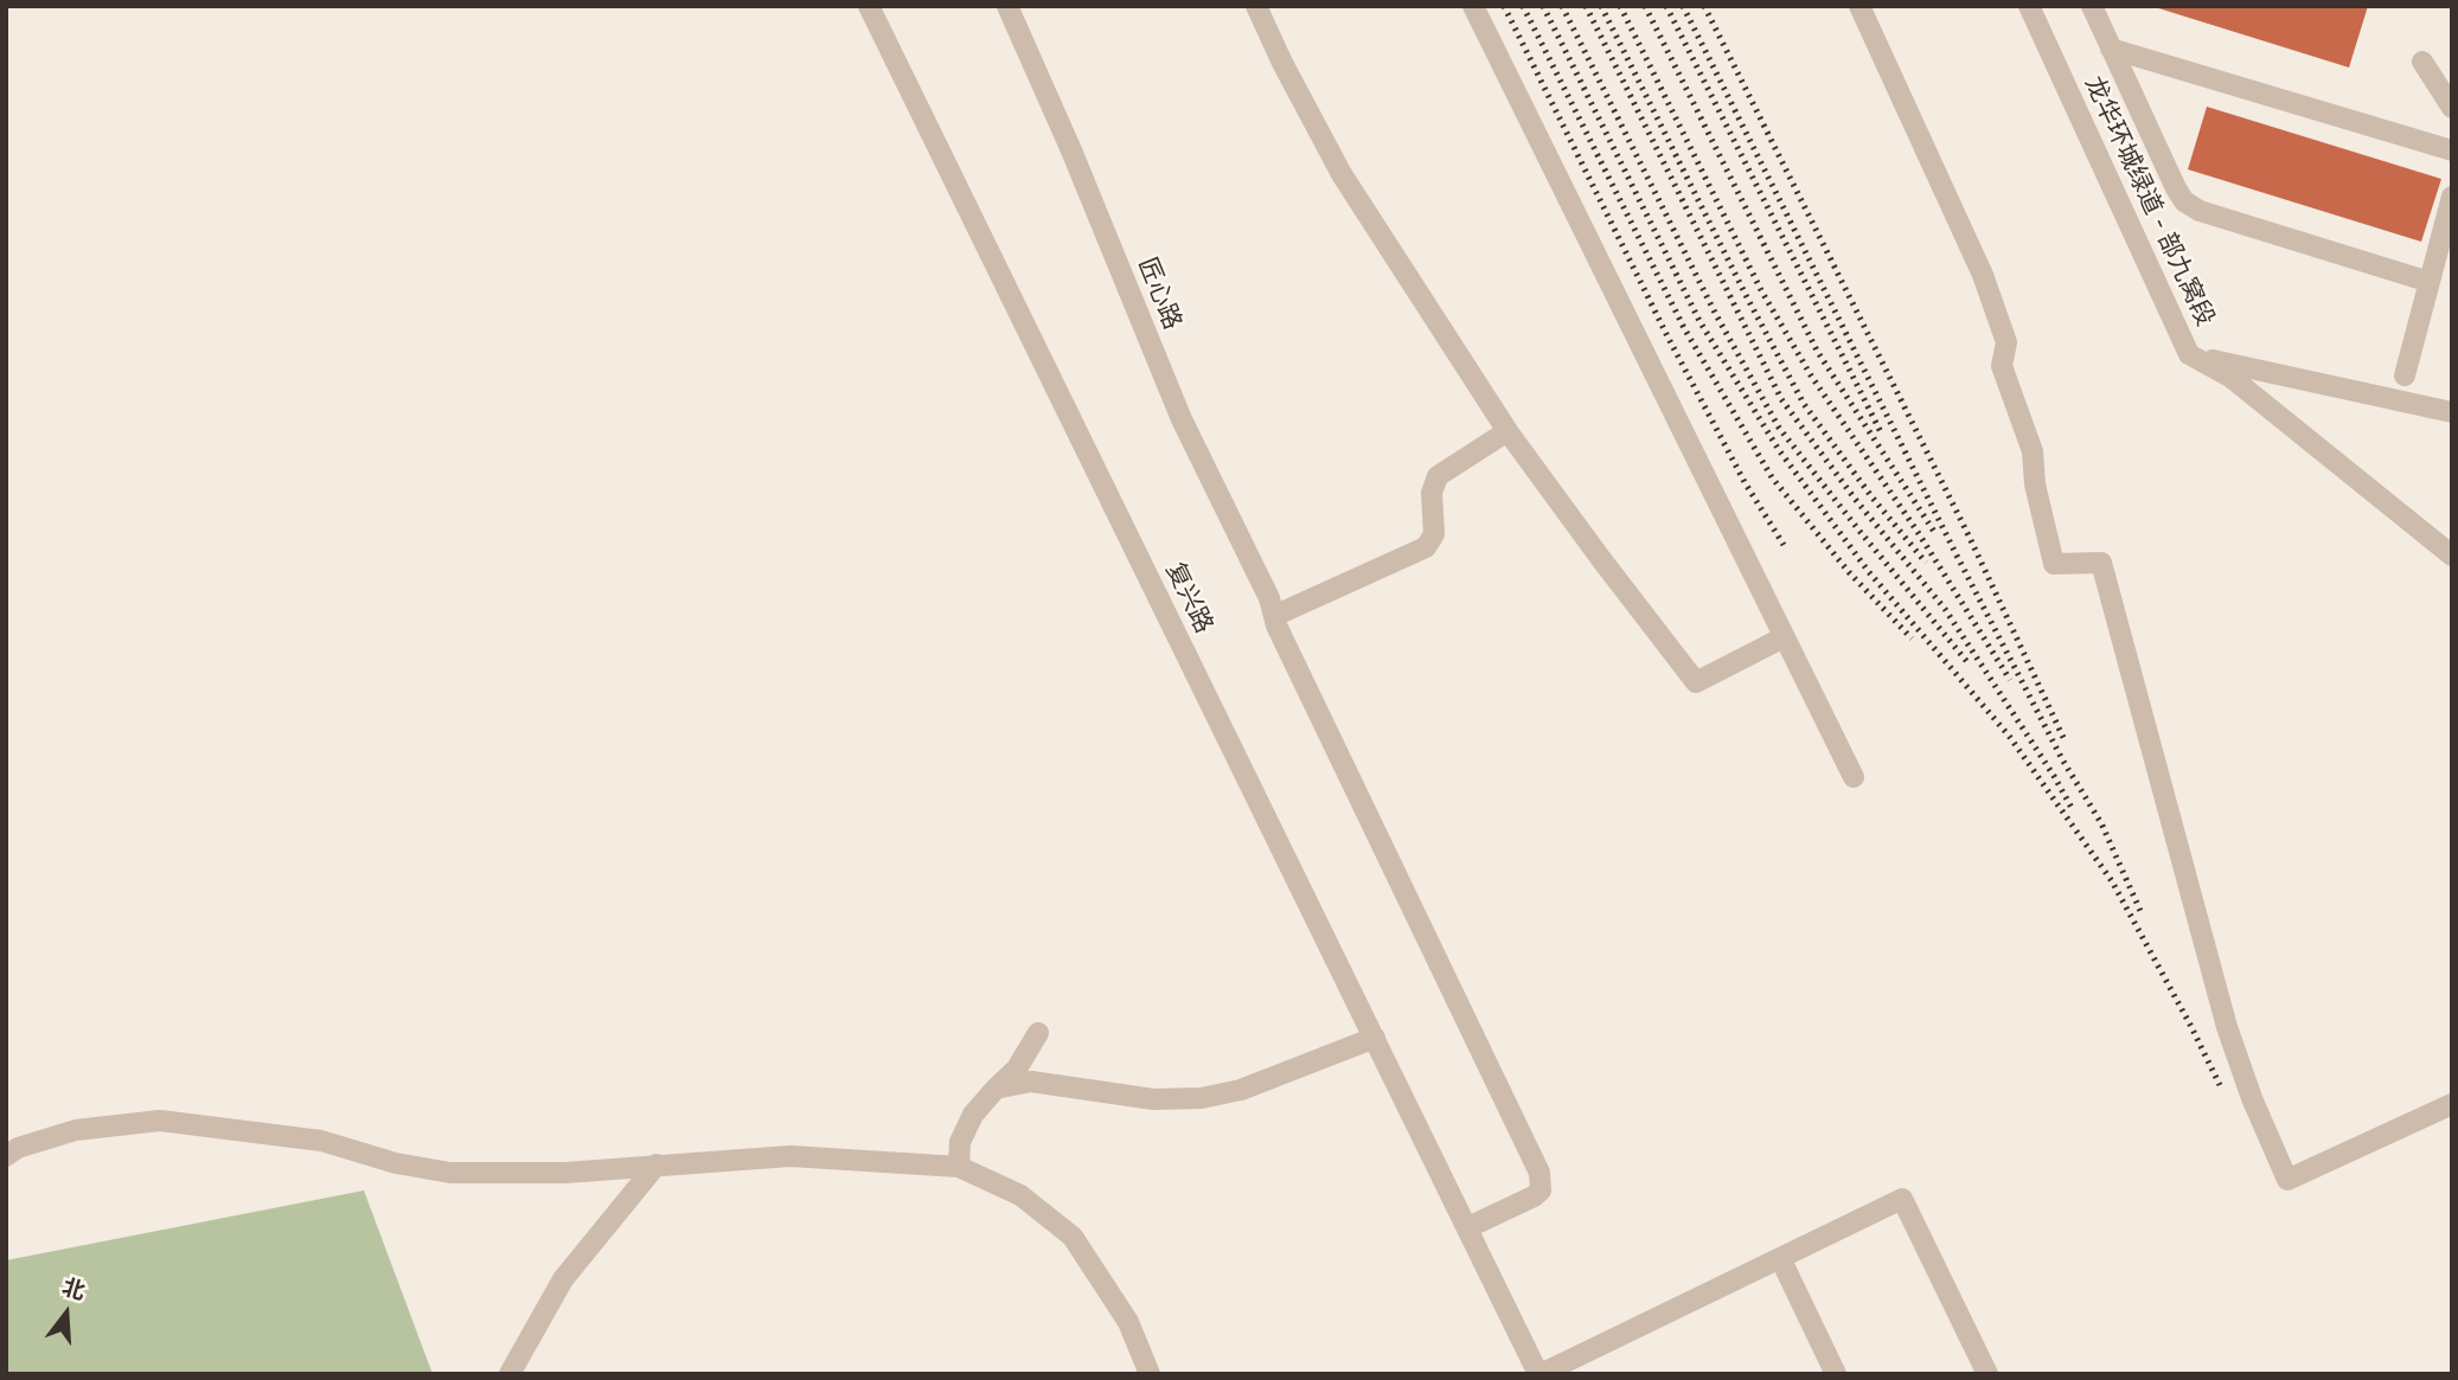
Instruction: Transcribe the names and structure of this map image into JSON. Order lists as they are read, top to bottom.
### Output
{
  "streets": {
    "street": ["龙华环城绿道 - 部九窝段", "匠心路", "复兴路"]
  },
  "crossings": [
    ["匠心路", "复兴路"]
  ],
  "north": "top"
}
